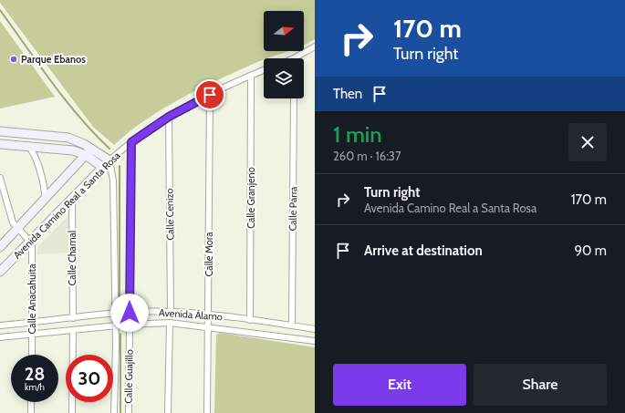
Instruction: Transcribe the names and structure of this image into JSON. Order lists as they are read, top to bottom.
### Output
{
  "streets": {
    "street": [
      "Calle Granjeno",
      "Avenida Camino Real a Santa Rosa",
      "Calle Parra",
      "Calle Cenizo",
      "Calle Mora",
      "Calle Chamal",
      "Calle Anacahuita",
      "Avenida Álamo",
      "Calle Guajillo"
    ]
  },
  "crossings": [
    ["Calle Granjeno", "Avenida Camino Real a Santa Rosa"],
    ["Calle Granjeno", "Avenida Álamo"],
    ["Avenida Camino Real a Santa Rosa", "Calle Cenizo"],
    ["Avenida Camino Real a Santa Rosa", "Calle Mora"],
    ["Avenida Camino Real a Santa Rosa", "Calle Chamal"],
    ["Avenida Camino Real a Santa Rosa", "Calle Anacahuita"],
    ["Avenida Camino Real a Santa Rosa", "Calle Guajillo"],
    ["Calle Parra", "Avenida Álamo"],
    ["Calle Cenizo", "Avenida Álamo"],
    ["Calle Mora", "Avenida Álamo"],
    ["Calle Chamal", "Avenida Álamo"],
    ["Calle Anacahuita", "Avenida Álamo"],
    ["Avenida Álamo", "Calle Guajillo"]
  ],
  "places": ["Parque Ebanos"],
  "north": "right",
  "page": {
    "turn": ["170 m", "Turn right"],
    "then": "Then",
    "heading": ["1 min", "260 m · 16:37"],
    "list": [
      {
        "name": "Turn right",
        "note": "Avenida Camino Real a Santa Rosa",
        "value": "170 m"
      },
      {
        "name": "Arrive at destination",
        "value": "90 m"
      }
    ],
    "speed": "28 km/h",
    "limit": "30",
    "buttons": ["Exit", "Share"]
  }
}
